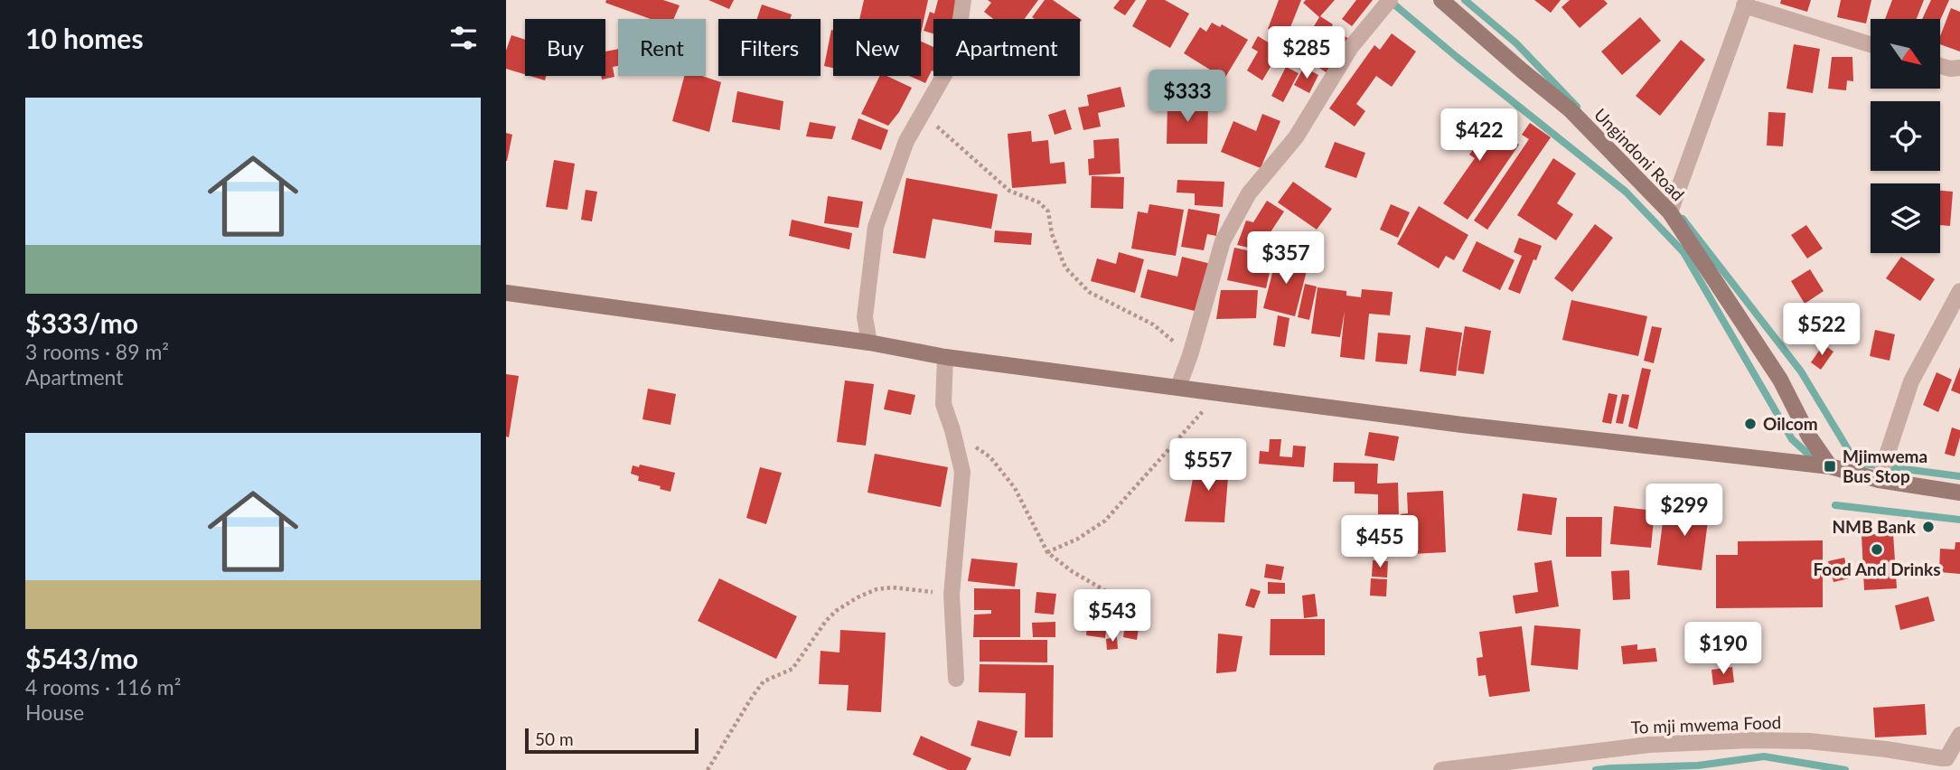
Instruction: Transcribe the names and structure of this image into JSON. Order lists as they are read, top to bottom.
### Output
{
  "streets": {
    "main road": ["Ungindoni Road"],
    "street": ["To mji mwema Food"]
  },
  "places": {
    "other": ["Oilcom", "NMB Bank", "Food And Drinks"],
    "transit": ["Mjimwema Bus Stop"]
  },
  "scale_bar": "50 m",
  "north": "bottom right",
  "page": {
    "heading": "10 homes",
    "chip": [
      "Buy",
      "Rent",
      "Filters",
      "New",
      "Apartment"
    ],
    "price": [
      "$285",
      "$333",
      "$422",
      "$357",
      "$522",
      "$557",
      "$299",
      "$455",
      "$543",
      "$190"
    ],
    "list": [
      {
        "name": "$333/mo",
        "note": "3 rooms · 89 m² · Apartment"
      },
      {
        "name": "$543/mo",
        "note": "4 rooms · 116 m² · House"
      }
    ],
    "scale": "50 m"
  }
}
